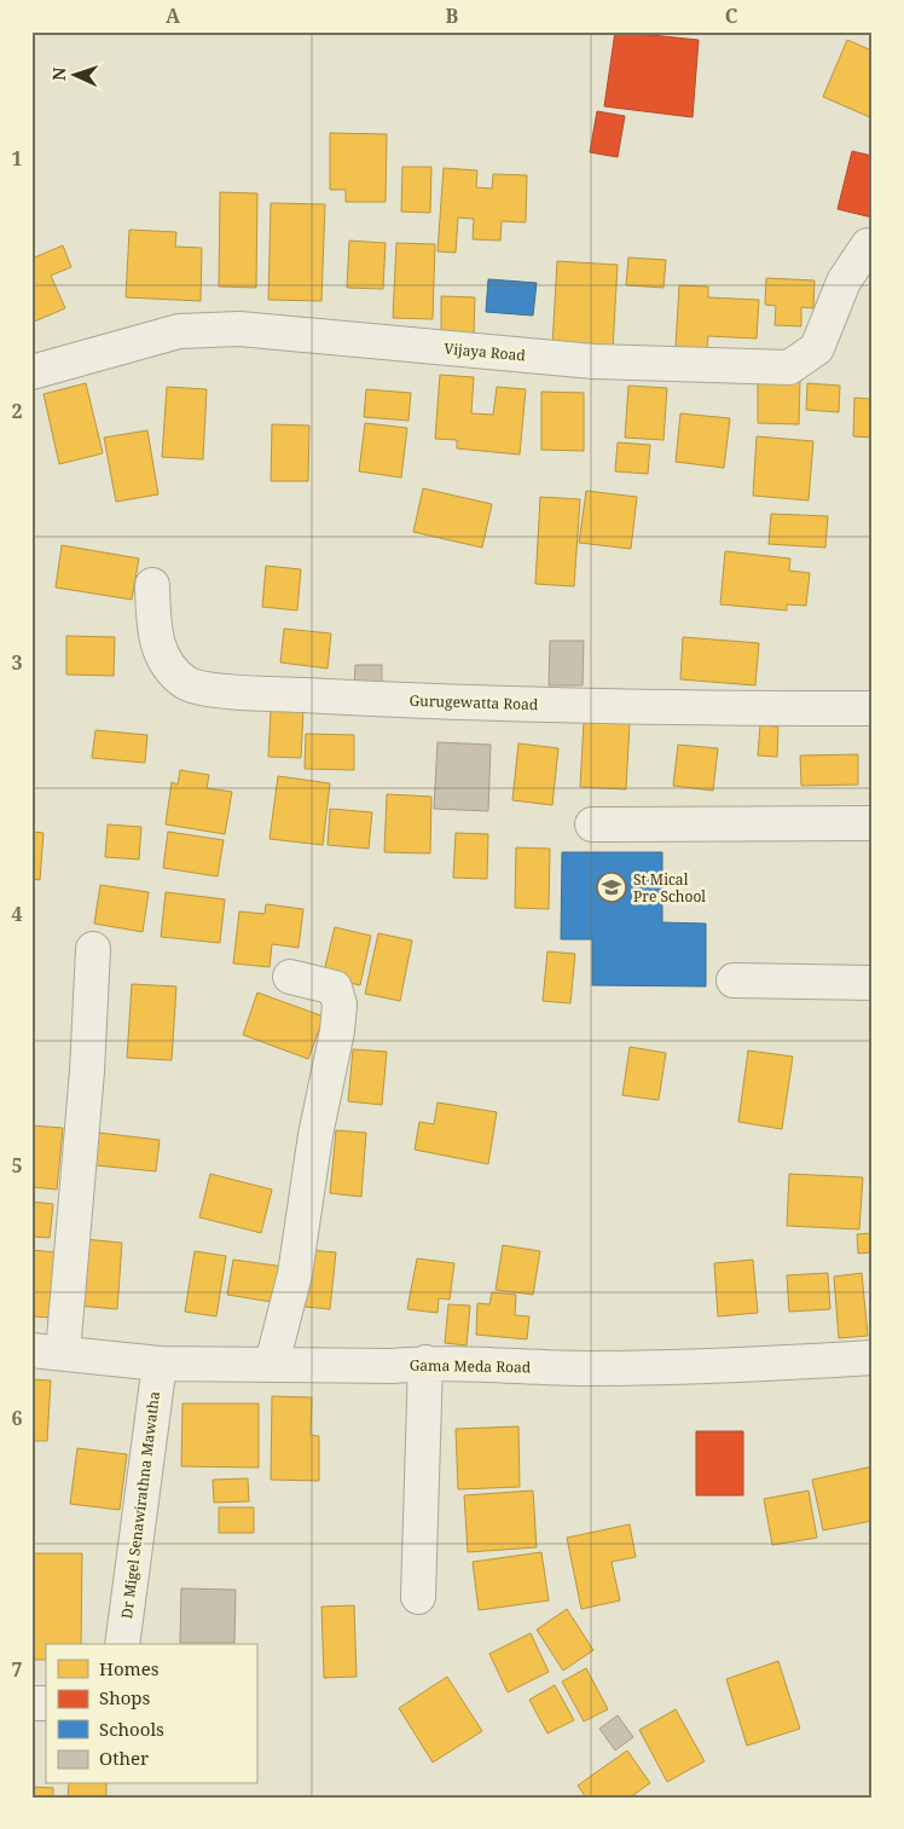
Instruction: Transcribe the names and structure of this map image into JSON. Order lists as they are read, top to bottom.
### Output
{
  "streets": {
    "street": [
      "Vijaya Road",
      "Gurugewatta Road",
      "Gama Meda Road",
      "Dr Migel Senawirathna Mawatha"
    ]
  },
  "crossings": [
    ["Gama Meda Road", "Dr Migel Senawirathna Mawatha"]
  ],
  "places": {
    "school or university": ["St Mical Pre School"]
  },
  "legend": [
    "Homes",
    "Shops",
    "Schools",
    "Other"
  ],
  "north": "left",
  "grid": {
    "columns": ["A", "B", "C"],
    "rows": [
      "1",
      "2",
      "3",
      "4",
      "5",
      "6",
      "7"
    ]
  }
}
